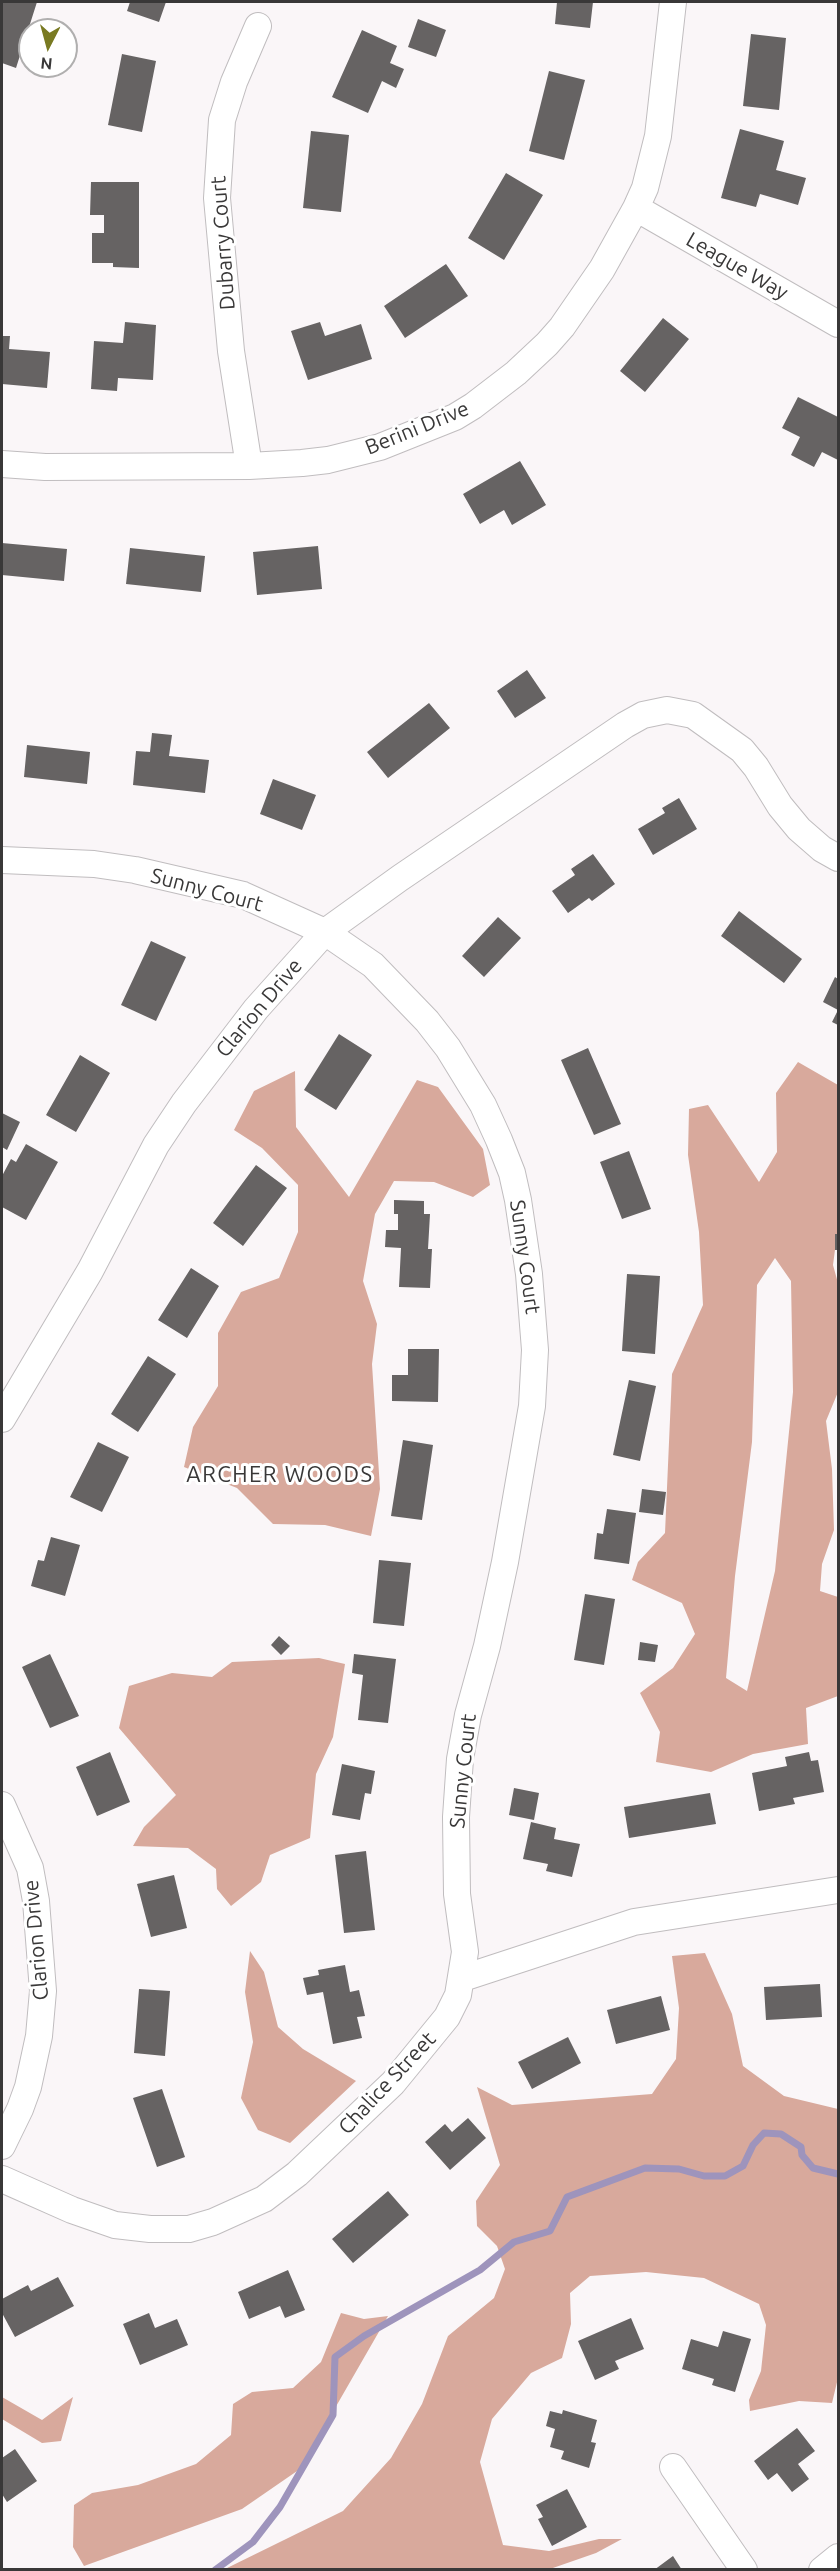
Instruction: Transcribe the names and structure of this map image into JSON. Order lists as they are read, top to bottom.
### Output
{
  "streets": {
    "street": [
      "Dubarry Court",
      "League Way",
      "Berini Drive",
      "Sunny Court",
      "Clarion Drive",
      "Chalice Street"
    ]
  },
  "crossings": [
    ["Dubarry Court", "Berini Drive"],
    ["League Way", "Berini Drive"],
    ["Sunny Court", "Clarion Drive"],
    ["Sunny Court", "Chalice Street"]
  ],
  "districts": ["ARCHER WOODS"],
  "north": "bottom"
}
